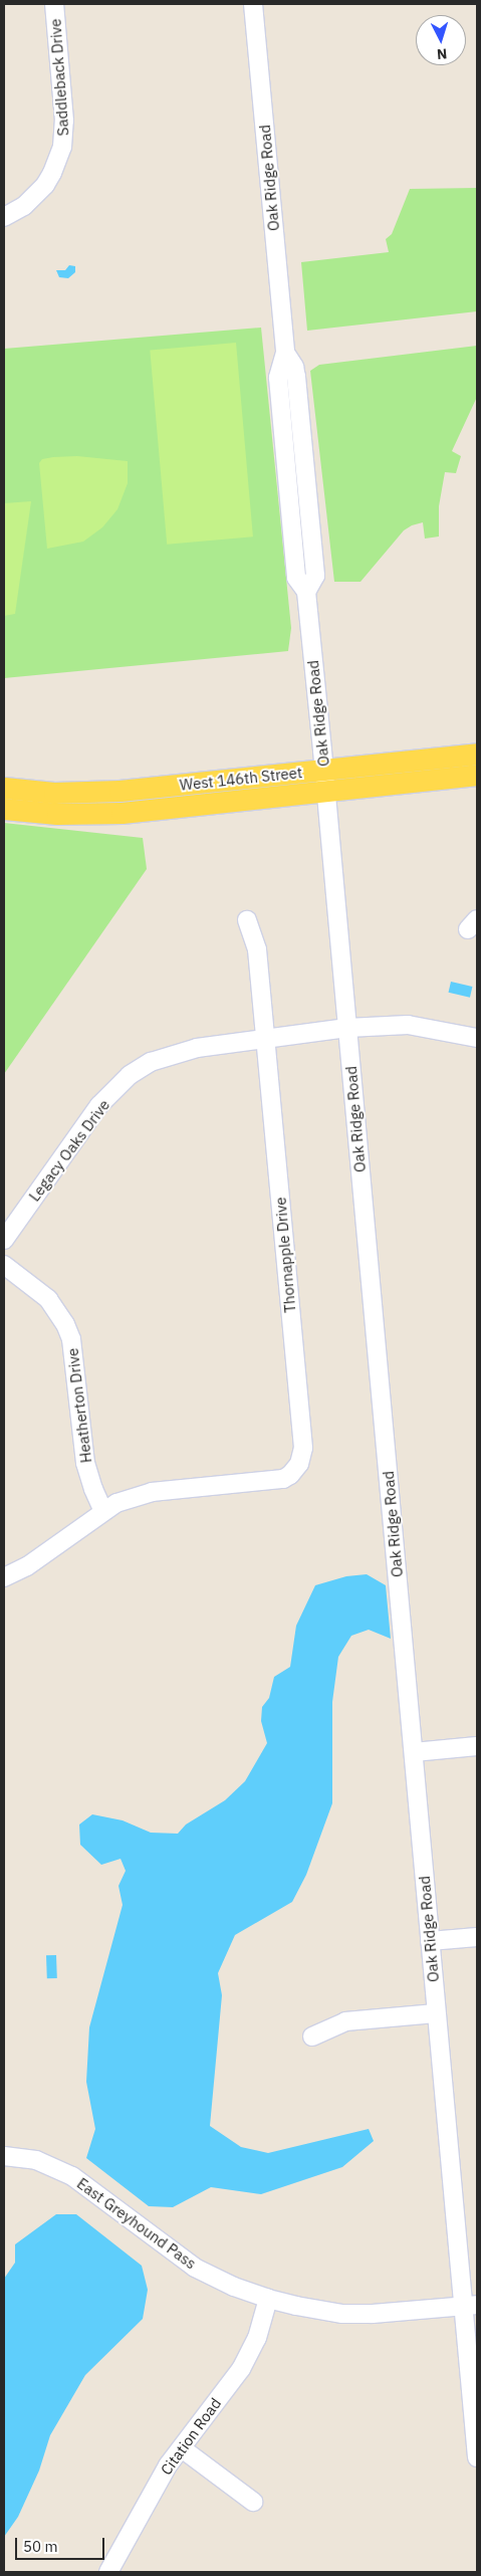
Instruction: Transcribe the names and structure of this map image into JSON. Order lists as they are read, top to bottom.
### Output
{
  "streets": {
    "main road": ["West 146th Street"],
    "street": [
      "Saddleback Drive",
      "Oak Ridge Road",
      "Legacy Oaks Drive",
      "Thornapple Drive",
      "Heatherton Drive",
      "East Greyhound Pass",
      "Citation Road"
    ]
  },
  "crossings": [
    ["Oak Ridge Road", "West 146th Street"],
    ["Oak Ridge Road", "Legacy Oaks Drive"],
    ["Oak Ridge Road", "East Greyhound Pass"],
    ["Legacy Oaks Drive", "Thornapple Drive"],
    ["Thornapple Drive", "Heatherton Drive"],
    ["East Greyhound Pass", "Citation Road"]
  ],
  "scale_bar": "50 m",
  "north": "bottom"
}
